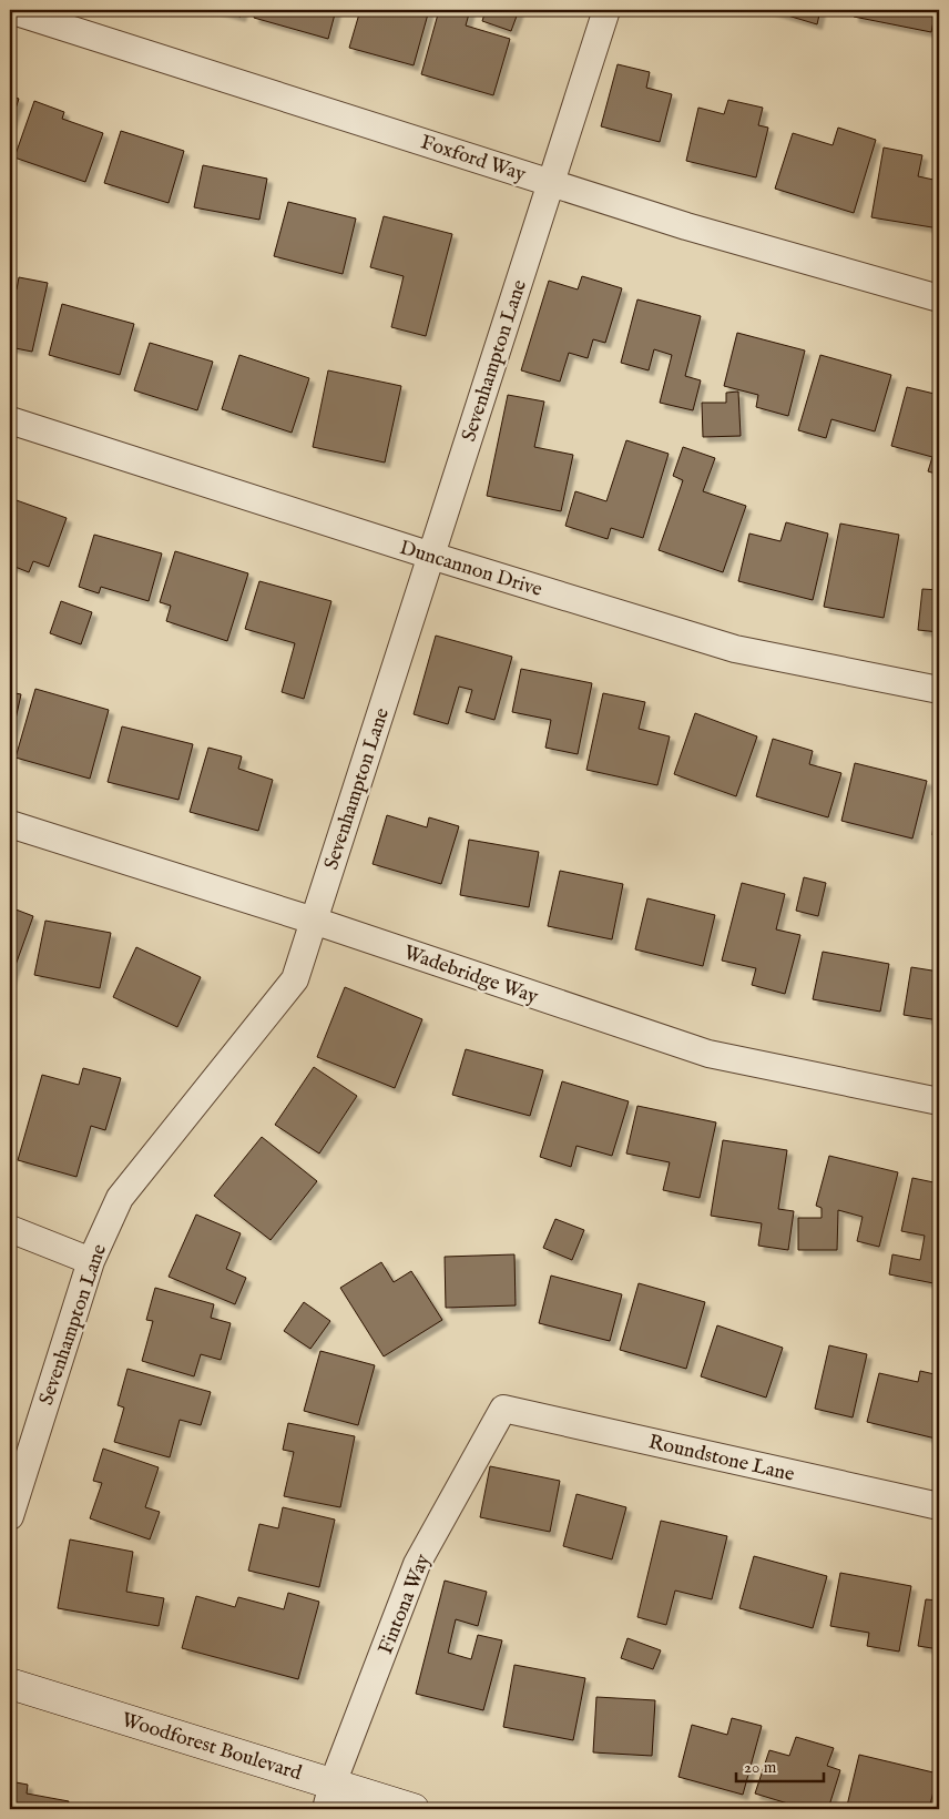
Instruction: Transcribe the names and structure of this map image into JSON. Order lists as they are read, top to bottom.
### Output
{
  "streets": {
    "main road": ["Woodforest Boulevard"],
    "street": [
      "Foxford Way",
      "Sevenhampton Lane",
      "Duncannon Drive",
      "Wadebridge Way",
      "Roundstone Lane",
      "Fintona Way"
    ]
  },
  "crossings": [
    ["Foxford Way", "Sevenhampton Lane"],
    ["Sevenhampton Lane", "Duncannon Drive"],
    ["Sevenhampton Lane", "Wadebridge Way"],
    ["Roundstone Lane", "Fintona Way"],
    ["Fintona Way", "Woodforest Boulevard"]
  ],
  "scale_bar": "20 m"
}
